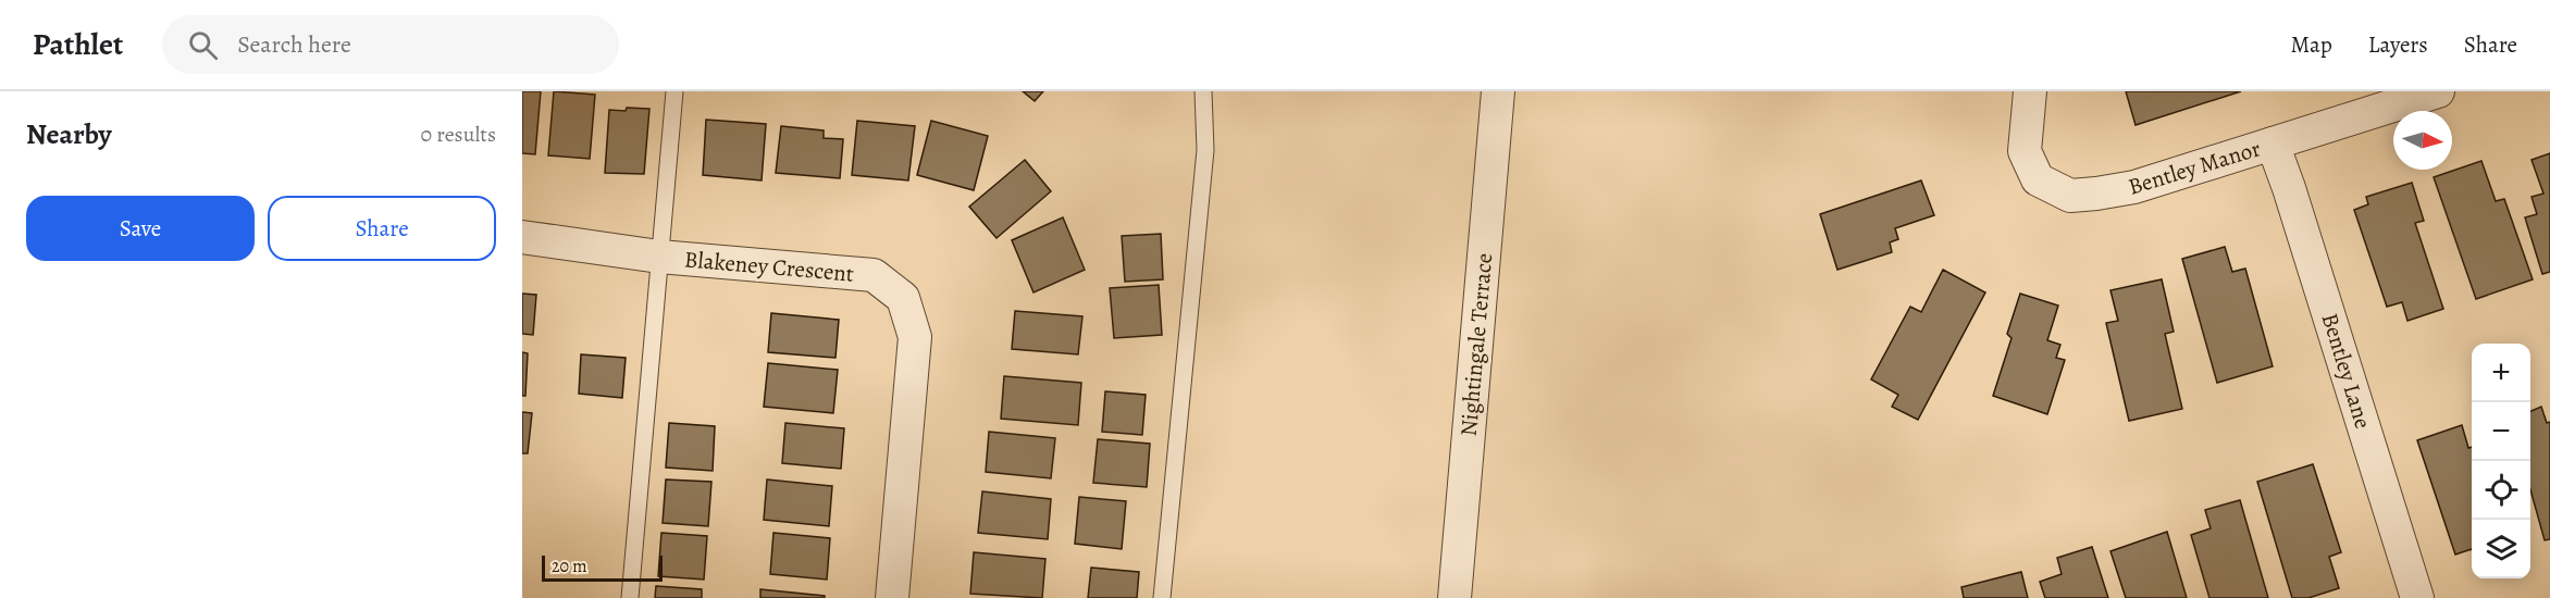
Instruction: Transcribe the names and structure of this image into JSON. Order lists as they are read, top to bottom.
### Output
{
  "streets": {
    "street": [
      "Bentley Manor",
      "Blakeney Crescent",
      "Nightingale Terrace",
      "Bentley Lane"
    ]
  },
  "crossings": [
    ["Bentley Manor", "Bentley Lane"]
  ],
  "scale_bar": "20 m",
  "north": "right",
  "page": {
    "header": "Pathlet",
    "search": "Search here",
    "nav": ["Map", "Layers", "Share"],
    "heading": ["Nearby", "0 results"],
    "buttons": ["Save", "Share"],
    "map_buttons": ["+", "−"],
    "scale": "20 m"
  }
}
